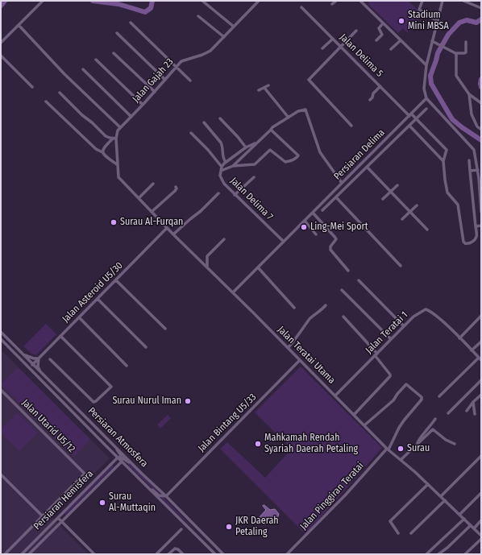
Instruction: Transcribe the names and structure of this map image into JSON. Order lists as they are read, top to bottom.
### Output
{
  "streets": {
    "street": [
      "Jalan Delima 5",
      "Jalan Gajah 23",
      "Persiaran Delima",
      "Jalan Delima 7",
      "Jalan Asteroid U5/30",
      "Jalan Teratai 1",
      "Jalan Teratai Utama",
      "Jalan Bintang U5/33",
      "Jalan Utarid U5/12",
      "Persiaran Atmosfera",
      "Jalan Pinggiran Teratai",
      "Persiaran Hemisfera"
    ]
  },
  "crossings": [
    ["Jalan Delima 5", "Persiaran Delima"],
    ["Jalan Gajah 23", "Jalan Teratai Utama"],
    ["Persiaran Delima", "Jalan Delima 7"],
    ["Persiaran Delima", "Jalan Teratai Utama"],
    ["Jalan Asteroid U5/30", "Jalan Teratai Utama"],
    ["Jalan Asteroid U5/30", "Persiaran Atmosfera"],
    ["Jalan Teratai 1", "Jalan Teratai Utama"],
    ["Jalan Teratai Utama", "Jalan Bintang U5/33"],
    ["Jalan Teratai Utama", "Jalan Pinggiran Teratai"],
    ["Jalan Bintang U5/33", "Persiaran Atmosfera"],
    ["Persiaran Atmosfera", "Persiaran Hemisfera"]
  ],
  "places": [
    "Stadium Mini MBSA",
    "Surau Al-Furqan",
    "Ling-Mei Sport",
    "Surau Nurul Iman",
    "Mahkamah Rendah Syariah Daerah Petaling",
    "Surau",
    "Surau Al-Muttaqin",
    "JKR Daerah Petaling"
  ]
}
